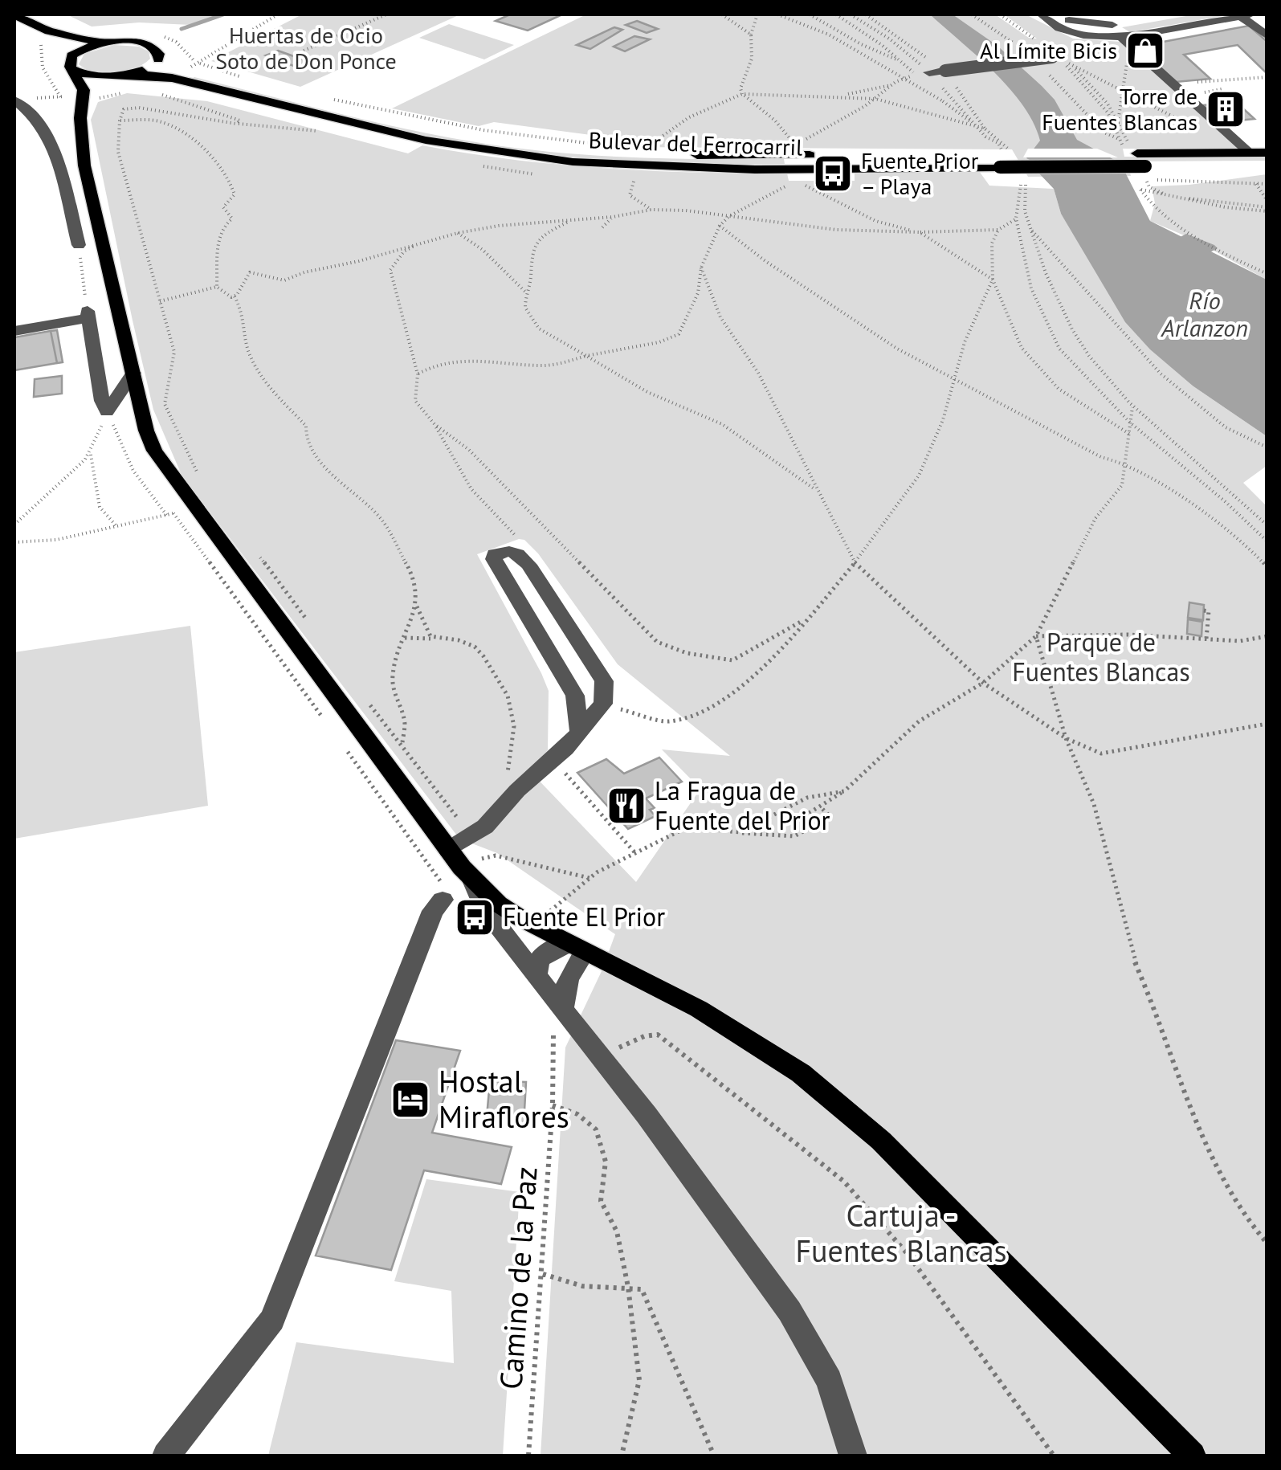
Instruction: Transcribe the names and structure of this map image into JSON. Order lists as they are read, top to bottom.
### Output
{
  "streets": {
    "main road": ["Bulevar del Ferrocarril"],
    "path": ["Camino de la Paz"]
  },
  "water": ["Río Arlanzon"],
  "parks": ["Huertas de Ocio Soto de Don Ponce", "Parque de Fuentes Blancas", "Cartuja - Fuentes Blancas"],
  "places": {
    "shop": ["Al Límite Bicis"],
    "building": ["Torre de Fuentes Blancas"],
    "bus stop": ["Fuente Prior – Playa", "Fuente El Prior"],
    "restaurant": ["La Fragua de Fuente del Prior"],
    "hotel": ["Hostal Miraflores"]
  }
}
